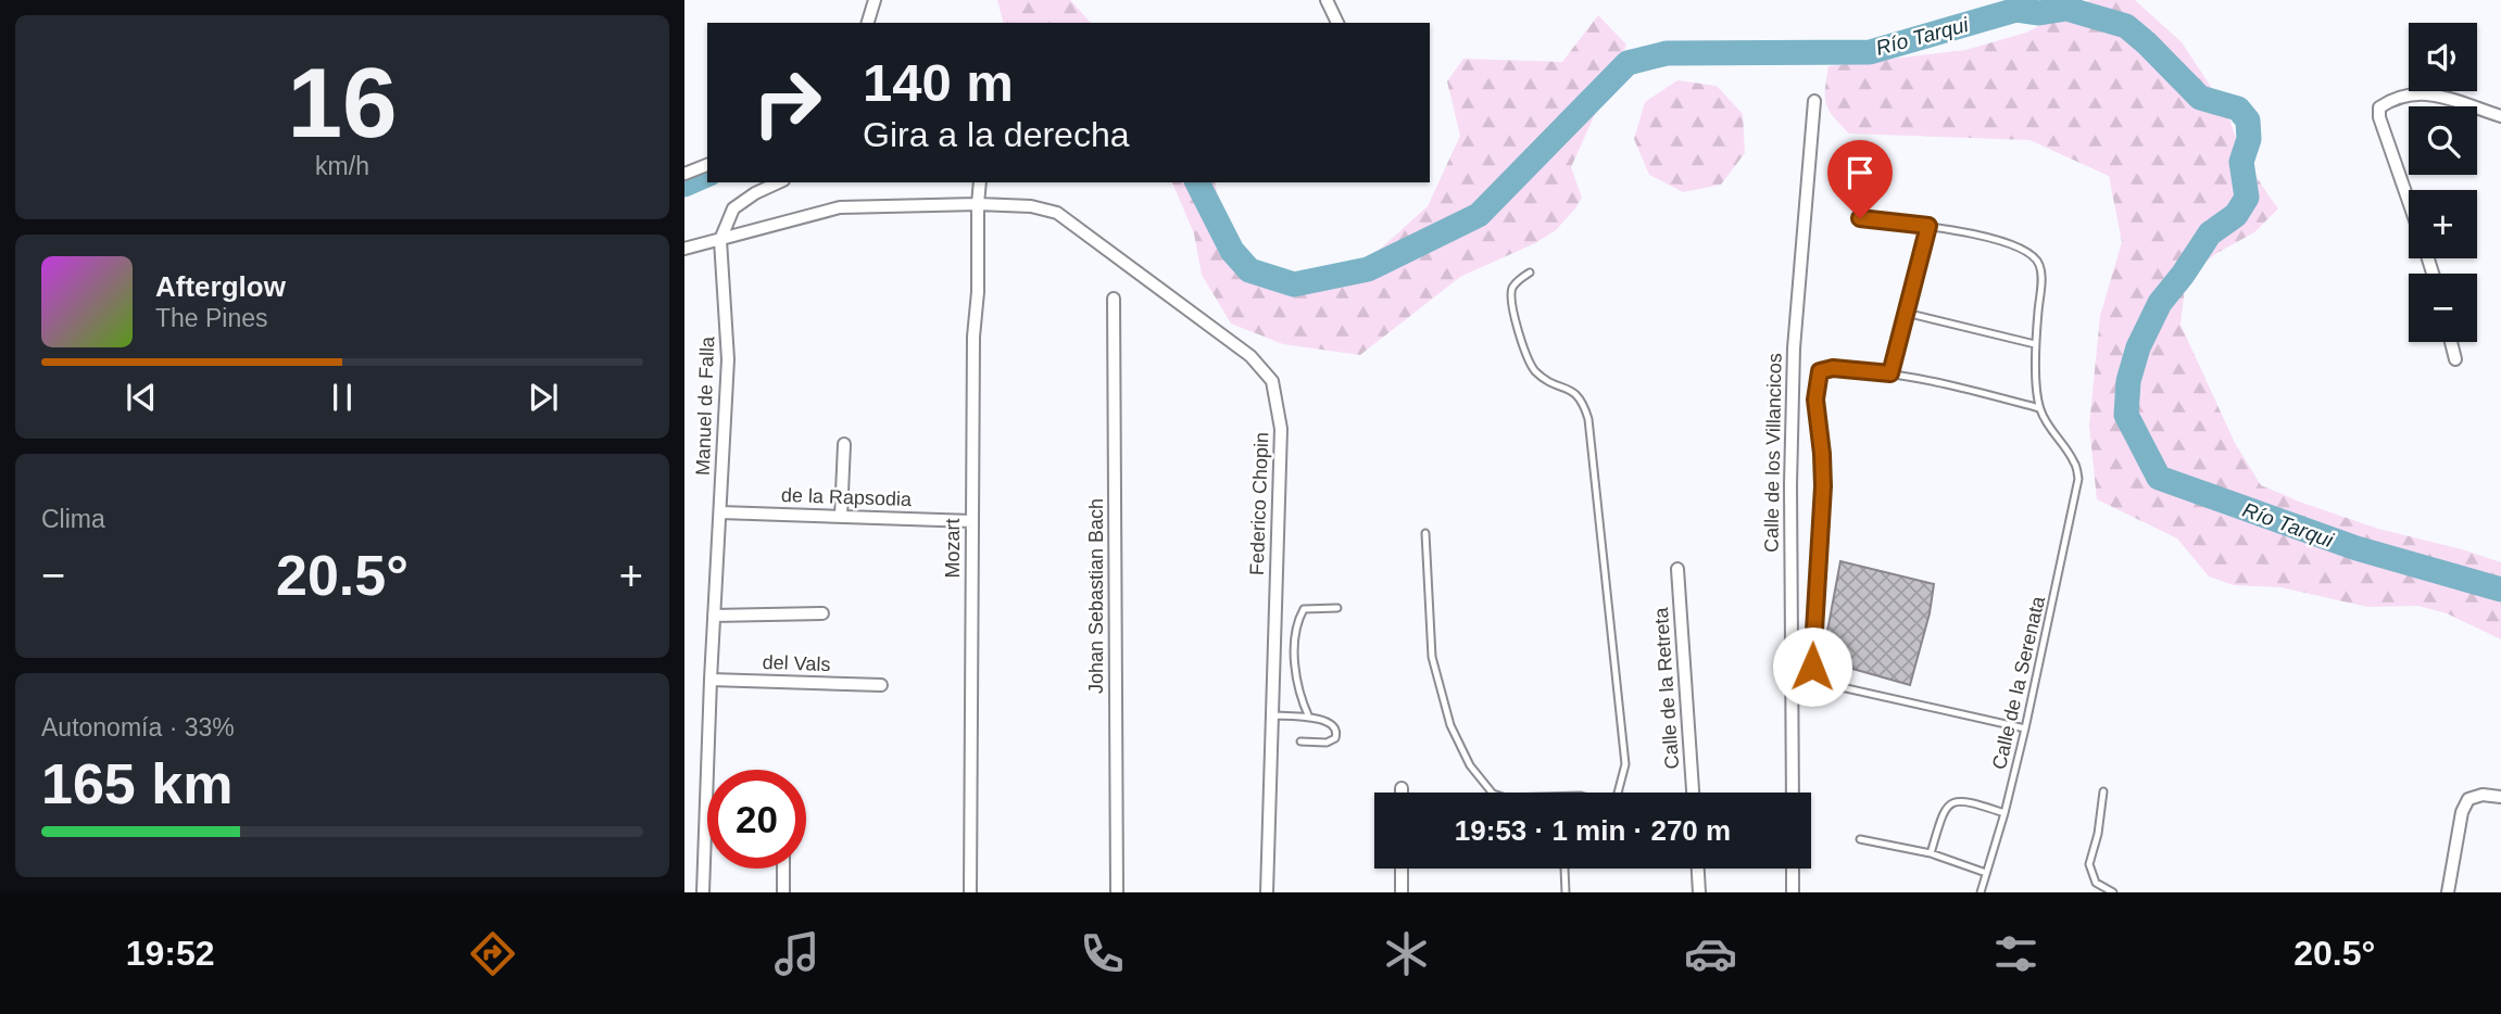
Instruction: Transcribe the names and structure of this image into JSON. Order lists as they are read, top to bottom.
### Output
{
  "streets": {
    "street": [
      "Manuel de Falla",
      "Calle de los Villancicos",
      "de la Rapsodia",
      "Federico Chopin",
      "Mozart",
      "Johan Sebastian Bach",
      "del Vals",
      "Calle de la Retreta"
    ],
    "lane": ["Calle de la Serenata"]
  },
  "crossings": [
    ["Manuel de Falla", "de la Rapsodia"],
    ["Manuel de Falla", "Federico Chopin"],
    ["Manuel de Falla", "del Vals"],
    ["de la Rapsodia", "Mozart"],
    ["Federico Chopin", "Mozart"]
  ],
  "water": ["Río Tarqui"],
  "page": {
    "tile": [
      ["16", "km/h"],
      "Clima",
      ["Autonomía · 33%", "165 km"]
    ],
    "map_buttons": ["+", "−"],
    "turn": ["140 m", "Gira a la derecha"],
    "song": ["Afterglow", "The Pines"],
    "heat": ["−", "20.5°", "+"],
    "limit": "20",
    "trip": "19:53 · 1 min · 270 m",
    "tabs": ["19:52", "20.5°"]
  }
}
